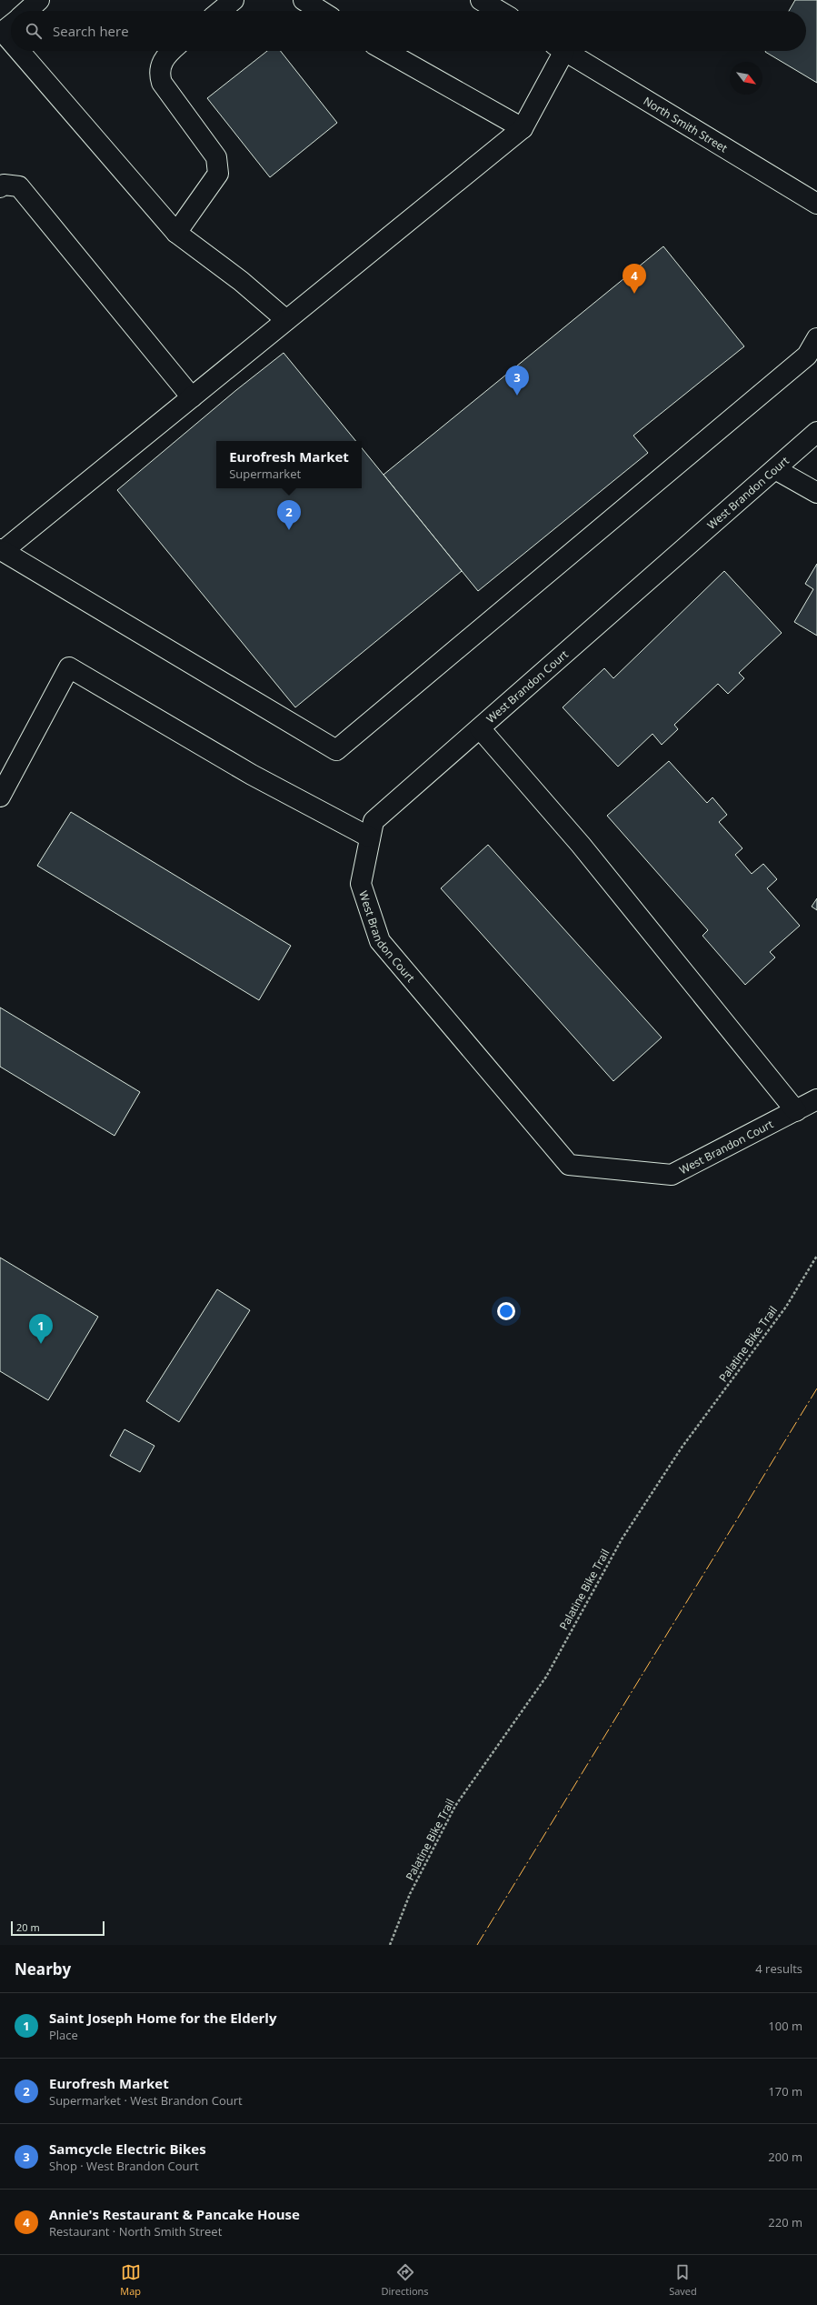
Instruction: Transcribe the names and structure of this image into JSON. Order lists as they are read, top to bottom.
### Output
{
  "streets": {
    "street": ["North Smith Street", "West Brandon Court"],
    "path": ["Palatine Bike Trail"]
  },
  "scale_bar": "20 m",
  "north": "bottom right",
  "page": {
    "search": "Search here",
    "pins": [
      "4",
      "3",
      "2",
      "1"
    ],
    "popup": ["Eurofresh Market", "Supermarket"],
    "scale": "20 m",
    "heading": ["Nearby", "4 results"],
    "list": [
      {
        "mark": "1",
        "name": "Saint Joseph Home for the Elderly",
        "note": "Place",
        "value": "100 m"
      },
      {
        "mark": "2",
        "name": "Eurofresh Market",
        "note": "Supermarket · West Brandon Court",
        "value": "170 m"
      },
      {
        "mark": "3",
        "name": "Samcycle Electric Bikes",
        "note": "Shop · West Brandon Court",
        "value": "200 m"
      },
      {
        "mark": "4",
        "name": "Annie's Restaurant & Pancake House",
        "note": "Restaurant · North Smith Street",
        "value": "220 m"
      }
    ],
    "nav": ["Map", "Directions", "Saved"]
  }
}
